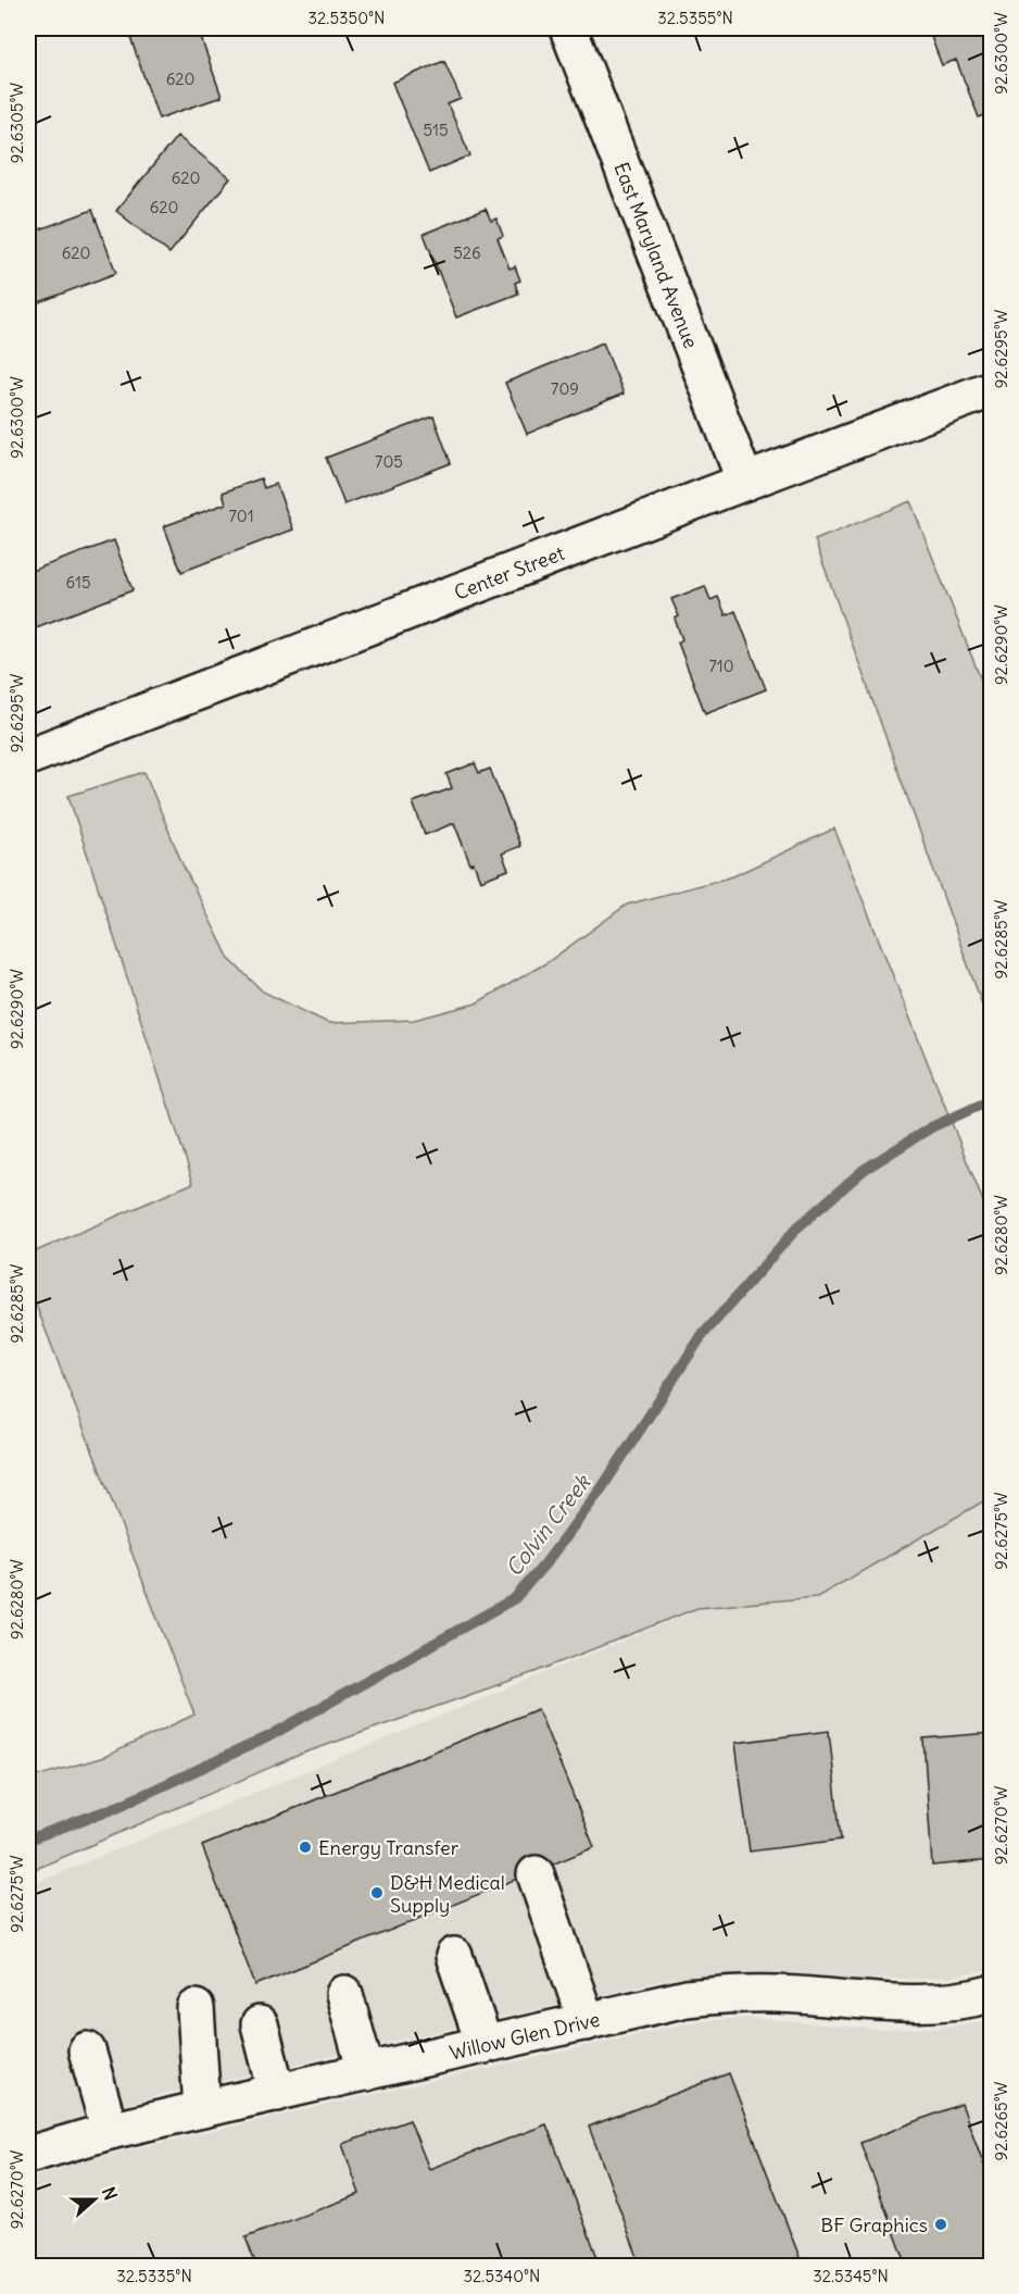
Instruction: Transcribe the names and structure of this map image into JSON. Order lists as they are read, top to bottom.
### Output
{
  "streets": {
    "street": ["East Maryland Avenue", "Center Street", "Willow Glen Drive"]
  },
  "crossings": [
    ["East Maryland Avenue", "Center Street"]
  ],
  "water": ["Colvin Creek"],
  "places": ["Energy Transfer", "D&H Medical Supply", "BF Graphics"],
  "house_numbers": [
    "620",
    "515",
    "620",
    "620",
    "620",
    "526",
    "709",
    "705",
    "701",
    "615",
    "710"
  ],
  "north": "right",
  "coordinates": [
    "32.5350°N",
    "32.5355°N",
    "92.6300°W",
    "92.6305°W",
    "92.6295°W",
    "92.6290°W",
    "92.6285°W",
    "92.6280°W",
    "92.6275°W",
    "92.6270°W",
    "92.6265°W",
    "32.5335°N",
    "32.5340°N",
    "32.5345°N"
  ]
}
